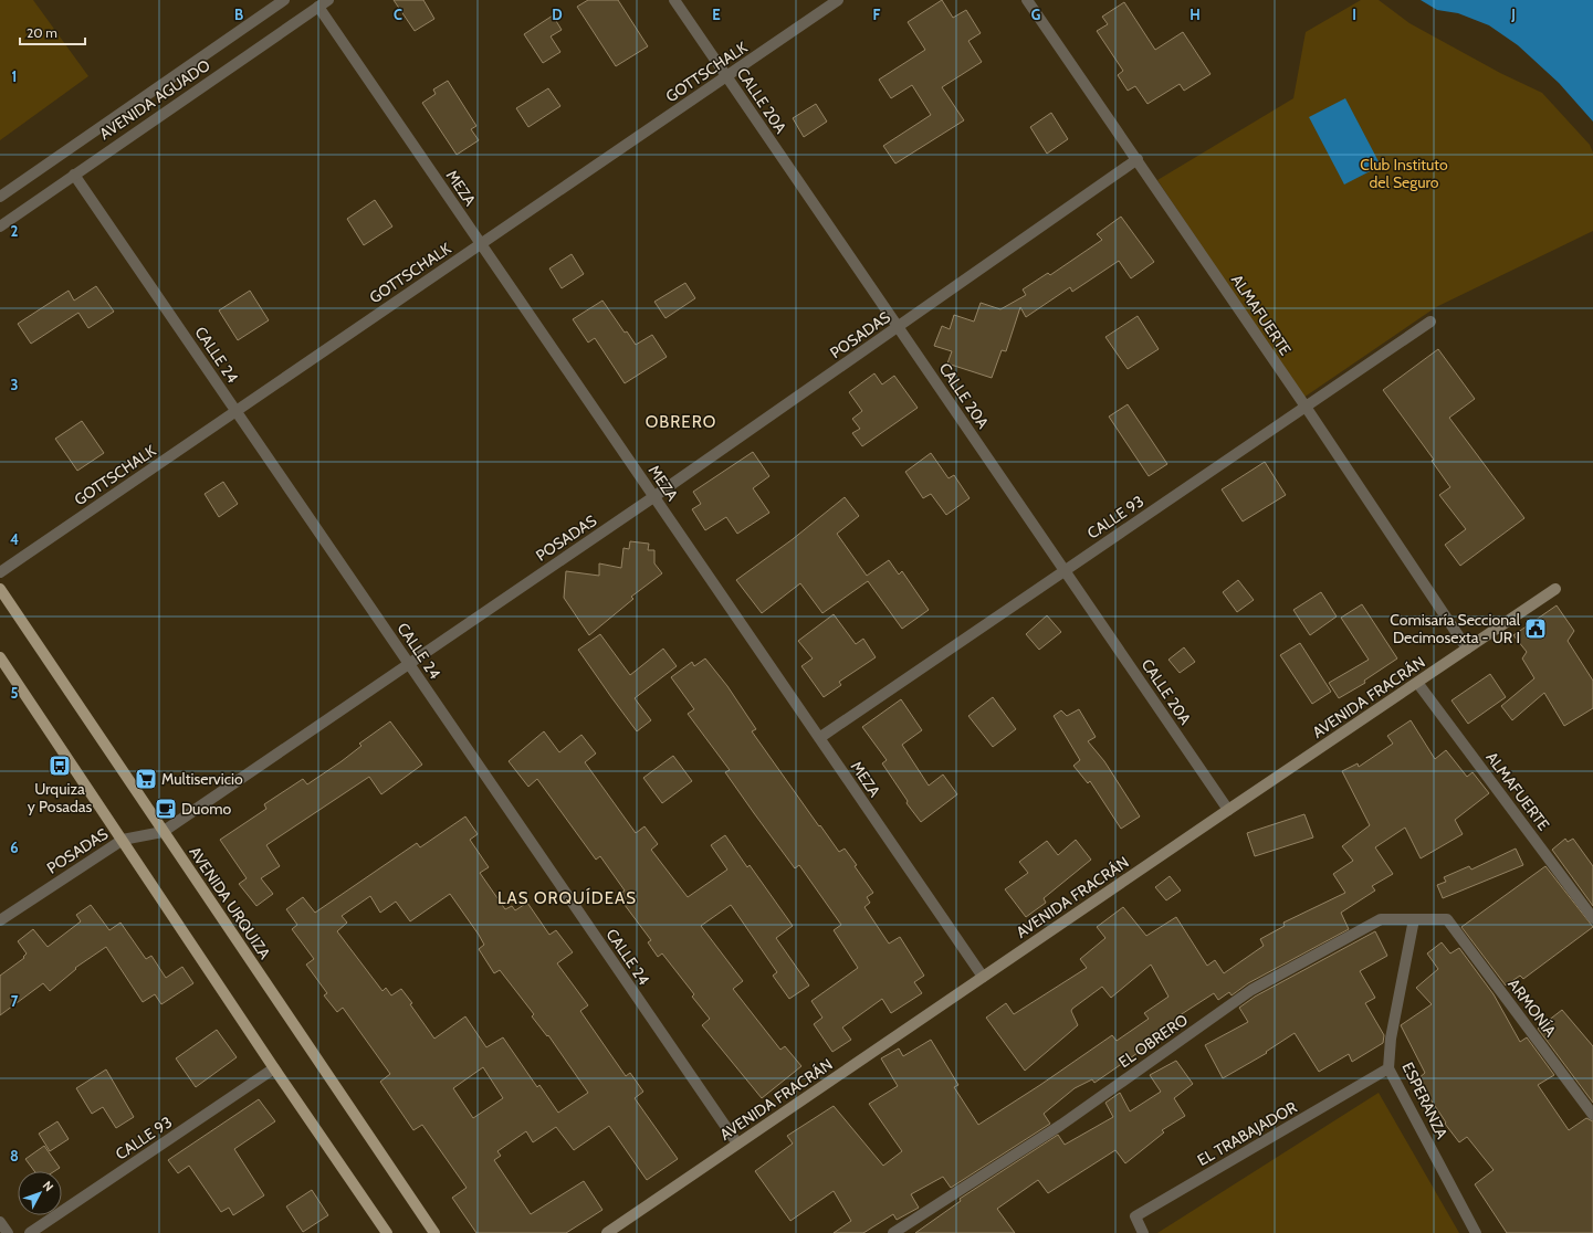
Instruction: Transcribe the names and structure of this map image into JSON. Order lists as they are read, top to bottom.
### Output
{
  "streets": {
    "main road": ["AVENIDA FRACRÁN", "AVENIDA URQUIZA"],
    "street": [
      "GOTTSCHALK",
      "AVENIDA AGUADO",
      "CALLE 20A",
      "MEZA",
      "ALMAFUERTE",
      "POSADAS",
      "CALLE 24",
      "CALLE 93",
      "ARMONÍA",
      "EL OBRERO",
      "ESPERANZA",
      "EL TRABAJADOR"
    ]
  },
  "crossings": [
    ["GOTTSCHALK", "CALLE 20A"],
    ["GOTTSCHALK", "MEZA"],
    ["GOTTSCHALK", "CALLE 24"],
    ["AVENIDA AGUADO", "MEZA"],
    ["AVENIDA AGUADO", "CALLE 24"],
    ["CALLE 20A", "POSADAS"],
    ["CALLE 20A", "CALLE 93"],
    ["CALLE 20A", "AVENIDA FRACRÁN"],
    ["MEZA", "POSADAS"],
    ["MEZA", "CALLE 93"],
    ["MEZA", "AVENIDA FRACRÁN"],
    ["ALMAFUERTE", "POSADAS"],
    ["ALMAFUERTE", "CALLE 93"],
    ["ALMAFUERTE", "AVENIDA FRACRÁN"],
    ["POSADAS", "CALLE 24"],
    ["POSADAS", "AVENIDA URQUIZA"],
    ["CALLE 24", "AVENIDA FRACRÁN"],
    ["ARMONÍA", "EL OBRERO"],
    ["EL OBRERO", "ESPERANZA"],
    ["ESPERANZA", "EL TRABAJADOR"]
  ],
  "districts": ["OBRERO", "LAS ORQUÍDEAS"],
  "parks": ["Club Instituto del Seguro"],
  "places": {
    "public building": ["Comisaría Seccional Decimosexta - UR I"],
    "bus stop": ["Urquiza y Posadas"],
    "supermarket": ["Multiservicio"],
    "cafe": ["Duomo"]
  },
  "scale_bar": "20 m",
  "north": "top right",
  "grid": {
    "columns": [
      "B",
      "C",
      "D",
      "E",
      "F",
      "G",
      "H",
      "I",
      "J"
    ],
    "rows": [
      "1",
      "2",
      "3",
      "4",
      "5",
      "6",
      "7",
      "8"
    ]
  }
}
